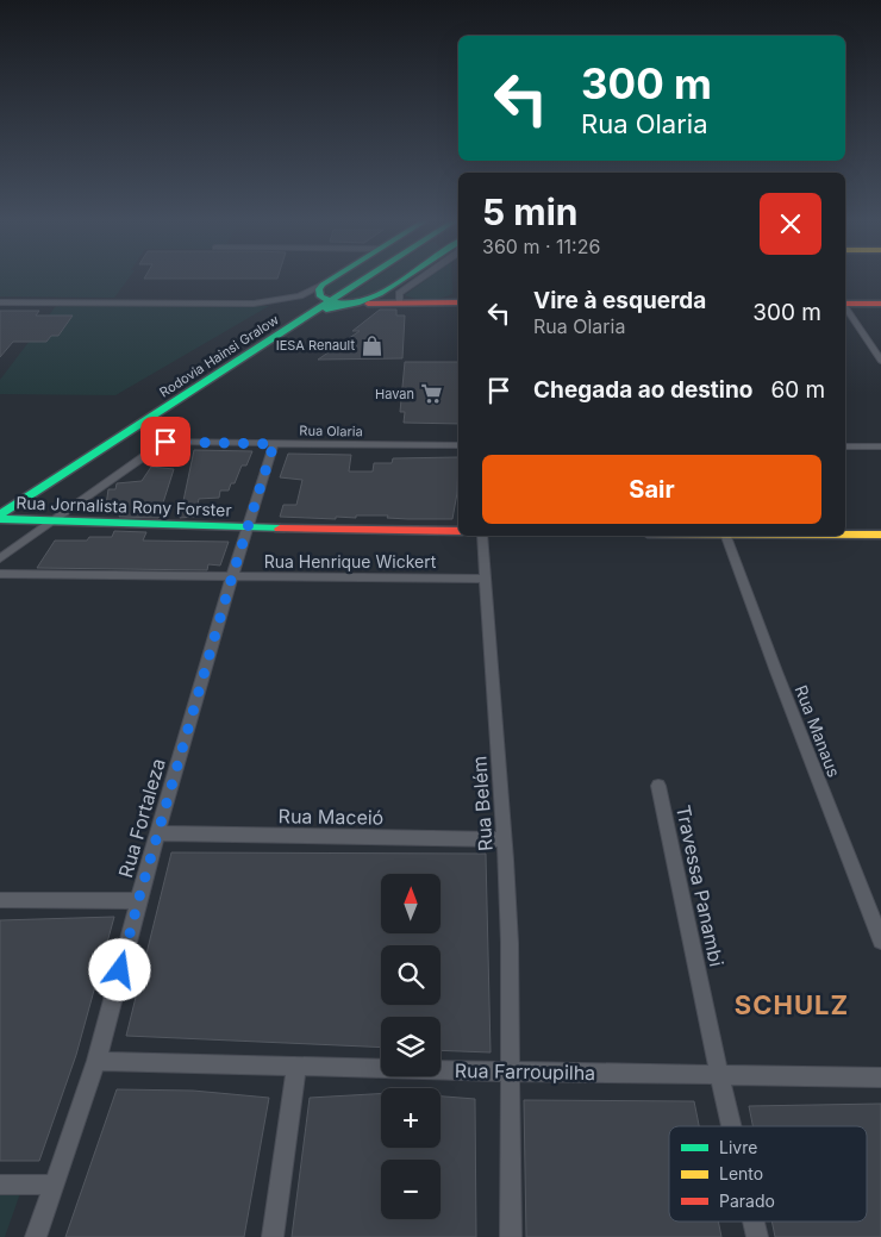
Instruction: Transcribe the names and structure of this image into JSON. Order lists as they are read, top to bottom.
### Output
{
  "streets": {
    "street": [
      "Rodovia Hainsi Gralow",
      "Rua Olaria",
      "Rua Jornalista Rony Forster",
      "Rua Henrique Wickert",
      "Rua Manaus",
      "Rua Belém",
      "Rua Maceió",
      "Rua Fortaleza",
      "Travessa Panambi",
      "Rua Farroupilha"
    ]
  },
  "crossings": [
    ["Rodovia Hainsi Gralow", "Rua Jornalista Rony Forster"],
    ["Rua Olaria", "Rua Jornalista Rony Forster"],
    ["Rua Olaria", "Rua Fortaleza"],
    ["Rua Jornalista Rony Forster", "Rua Fortaleza"],
    ["Rua Henrique Wickert", "Rua Belém"],
    ["Rua Henrique Wickert", "Rua Fortaleza"],
    ["Rua Belém", "Rua Maceió"],
    ["Rua Belém", "Rua Farroupilha"],
    ["Rua Maceió", "Rua Fortaleza"],
    ["Rua Fortaleza", "Rua Farroupilha"],
    ["Travessa Panambi", "Rua Farroupilha"]
  ],
  "districts": ["SCHULZ"],
  "places": {
    "shop": ["IESA Renault"],
    "supermarket": ["Havan"]
  },
  "legend": ["Livre", "Lento", "Parado"],
  "north": "top",
  "page": {
    "turn": ["300 m", "Rua Olaria"],
    "heading": ["5 min", "360 m · 11:26"],
    "list": [
      {
        "name": "Vire à esquerda",
        "note": "Rua Olaria",
        "value": "300 m"
      },
      {
        "name": "Chegada ao destino",
        "value": "60 m"
      }
    ],
    "buttons": "Sair",
    "map_buttons": ["+", "−"]
  }
}
